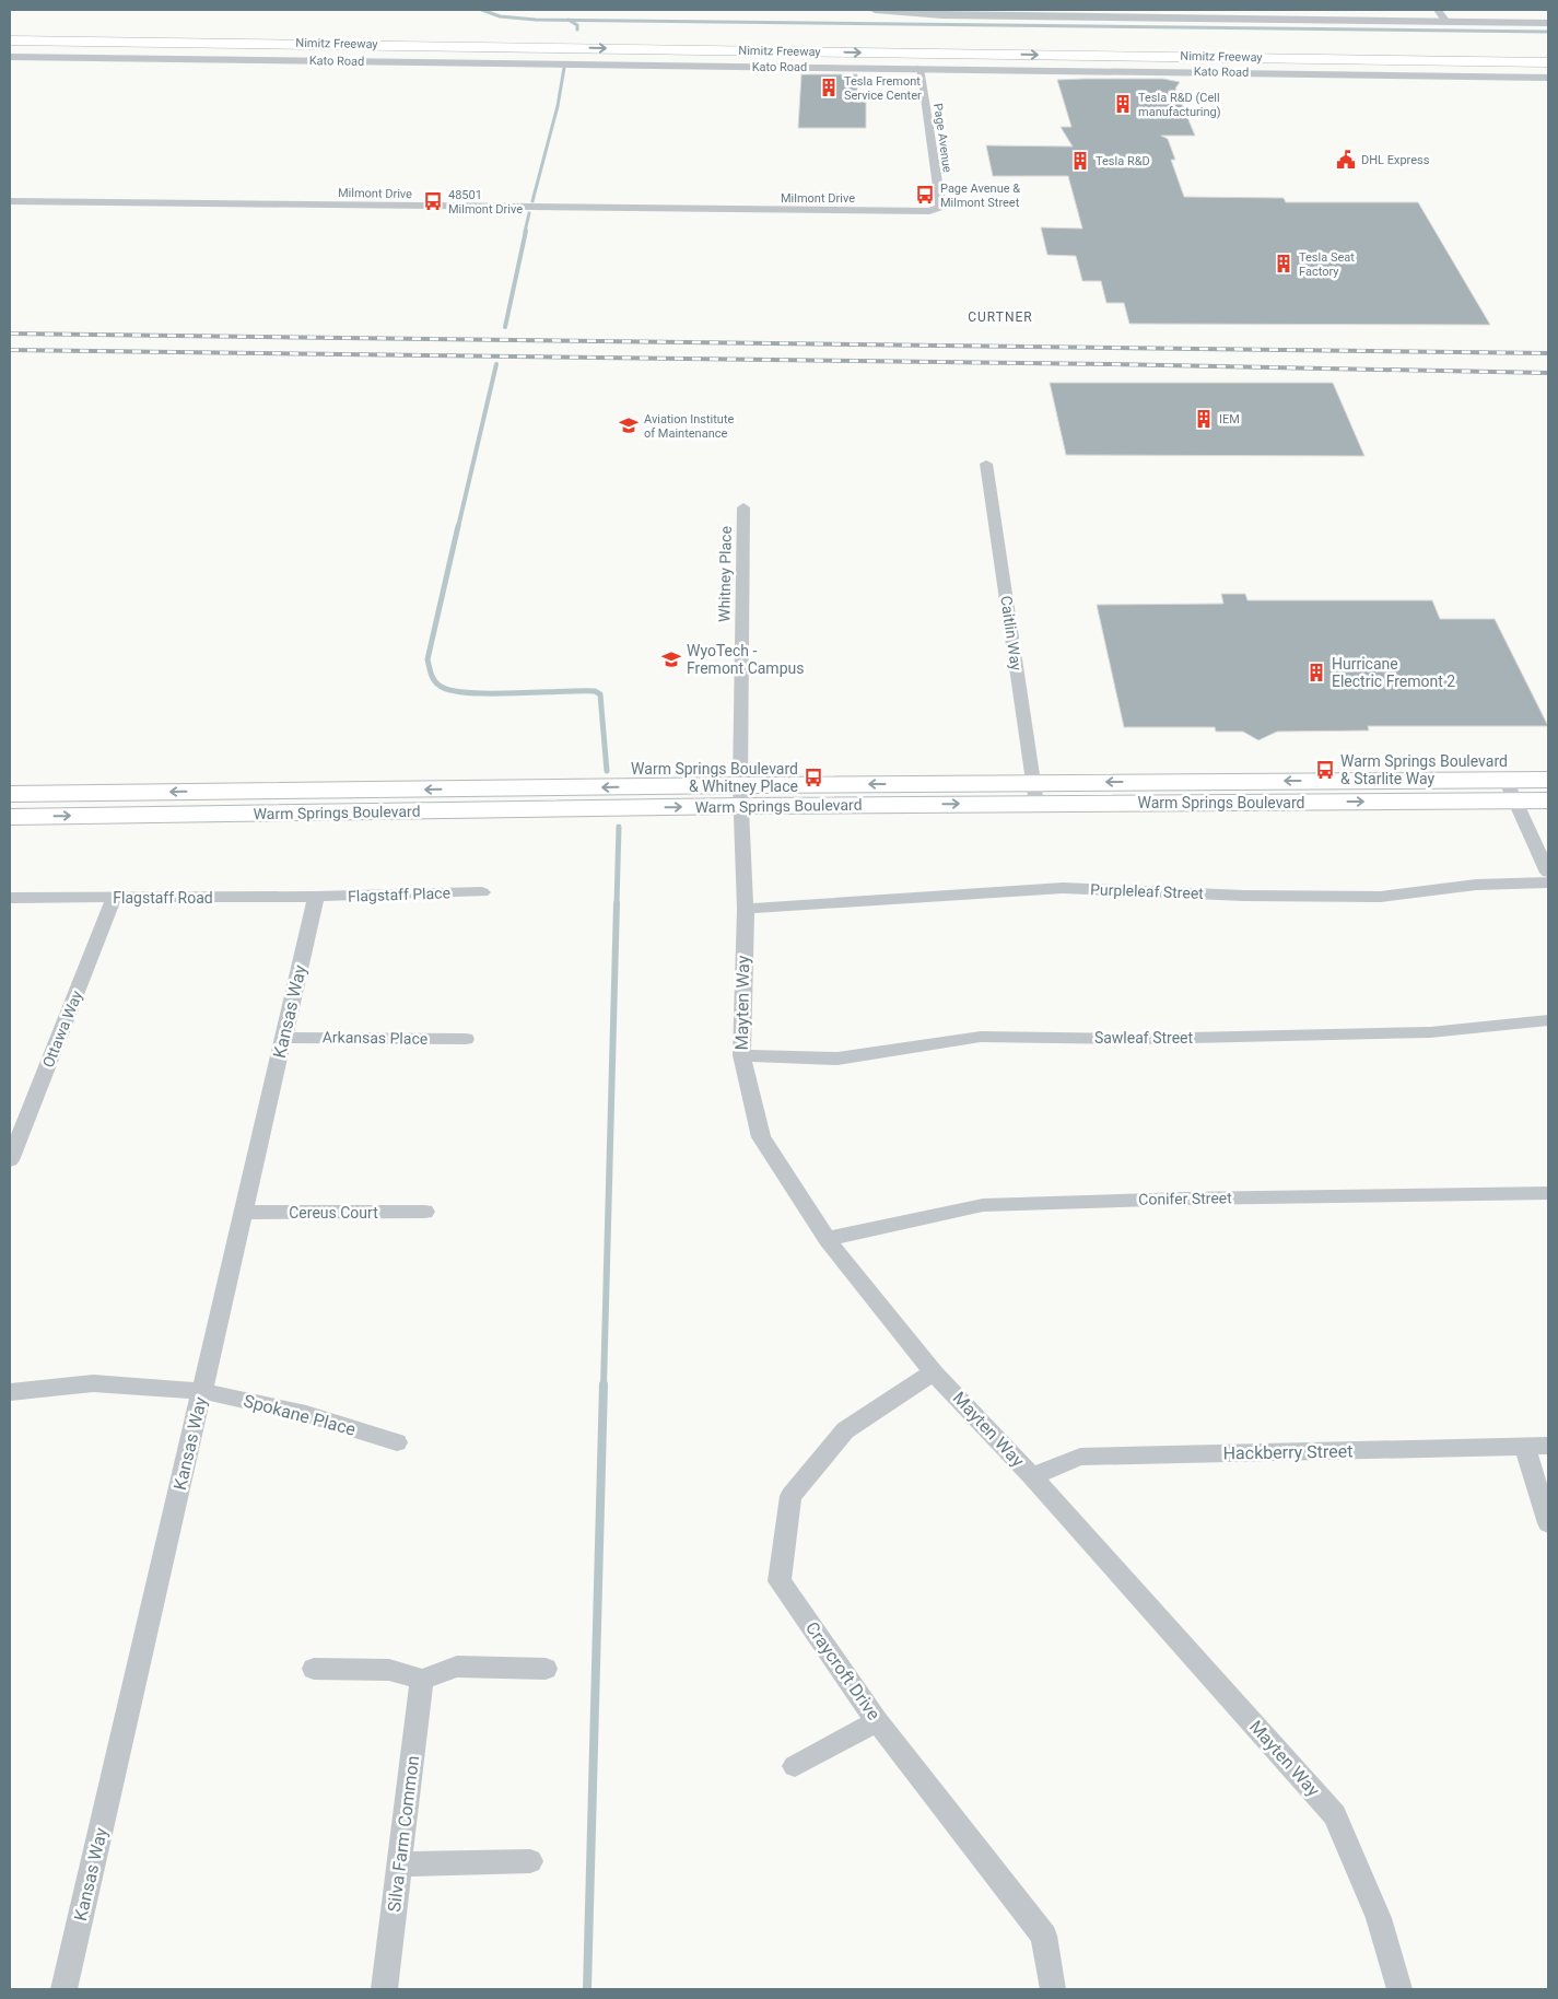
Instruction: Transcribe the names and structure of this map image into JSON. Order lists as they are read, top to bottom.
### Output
{
  "streets": {
    "highway": ["Nimitz Freeway"],
    "main road": ["Warm Springs Boulevard"],
    "street": [
      "Kato Road",
      "Page Avenue",
      "Milmont Drive",
      "Whitney Place",
      "Caitlin Way",
      "Purpleleaf Street",
      "Flagstaff Place",
      "Flagstaff Road",
      "Mayten Way",
      "Kansas Way",
      "Ottawa Way",
      "Arkansas Place",
      "Sawleaf Street",
      "Conifer Street",
      "Cereus Court",
      "Spokane Place",
      "Hackberry Street",
      "Craycroft Drive",
      "Silva Farm Common"
    ]
  },
  "crossings": [
    ["Kato Road", "Page Avenue"],
    ["Page Avenue", "Milmont Drive"],
    ["Whitney Place", "Warm Springs Boulevard"],
    ["Whitney Place", "Mayten Way"],
    ["Caitlin Way", "Warm Springs Boulevard"],
    ["Warm Springs Boulevard", "Mayten Way"],
    ["Purpleleaf Street", "Mayten Way"],
    ["Flagstaff Place", "Flagstaff Road"],
    ["Flagstaff Place", "Kansas Way"],
    ["Flagstaff Road", "Kansas Way"],
    ["Flagstaff Road", "Ottawa Way"],
    ["Mayten Way", "Sawleaf Street"],
    ["Mayten Way", "Conifer Street"],
    ["Mayten Way", "Hackberry Street"],
    ["Mayten Way", "Craycroft Drive"],
    ["Kansas Way", "Arkansas Place"],
    ["Kansas Way", "Cereus Court"],
    ["Kansas Way", "Spokane Place"]
  ],
  "districts": ["CURTNER"],
  "places": {
    "building": [
      "Tesla Fremont Service Center",
      "Tesla R&D (Cell manufacturing)",
      "Tesla R&D",
      "Tesla Seat Factory",
      "IEM",
      "Hurricane Electric Fremont 2"
    ],
    "public building": ["DHL Express"],
    "bus stop": [
      "Page Avenue & Milmont Street",
      "48501 Milmont Drive",
      "Warm Springs Boulevard & Starlite Way",
      "Warm Springs Boulevard & Whitney Place"
    ],
    "school or university": ["Aviation Institute of Maintenance", "WyoTech - Fremont Campus"]
  }
}
